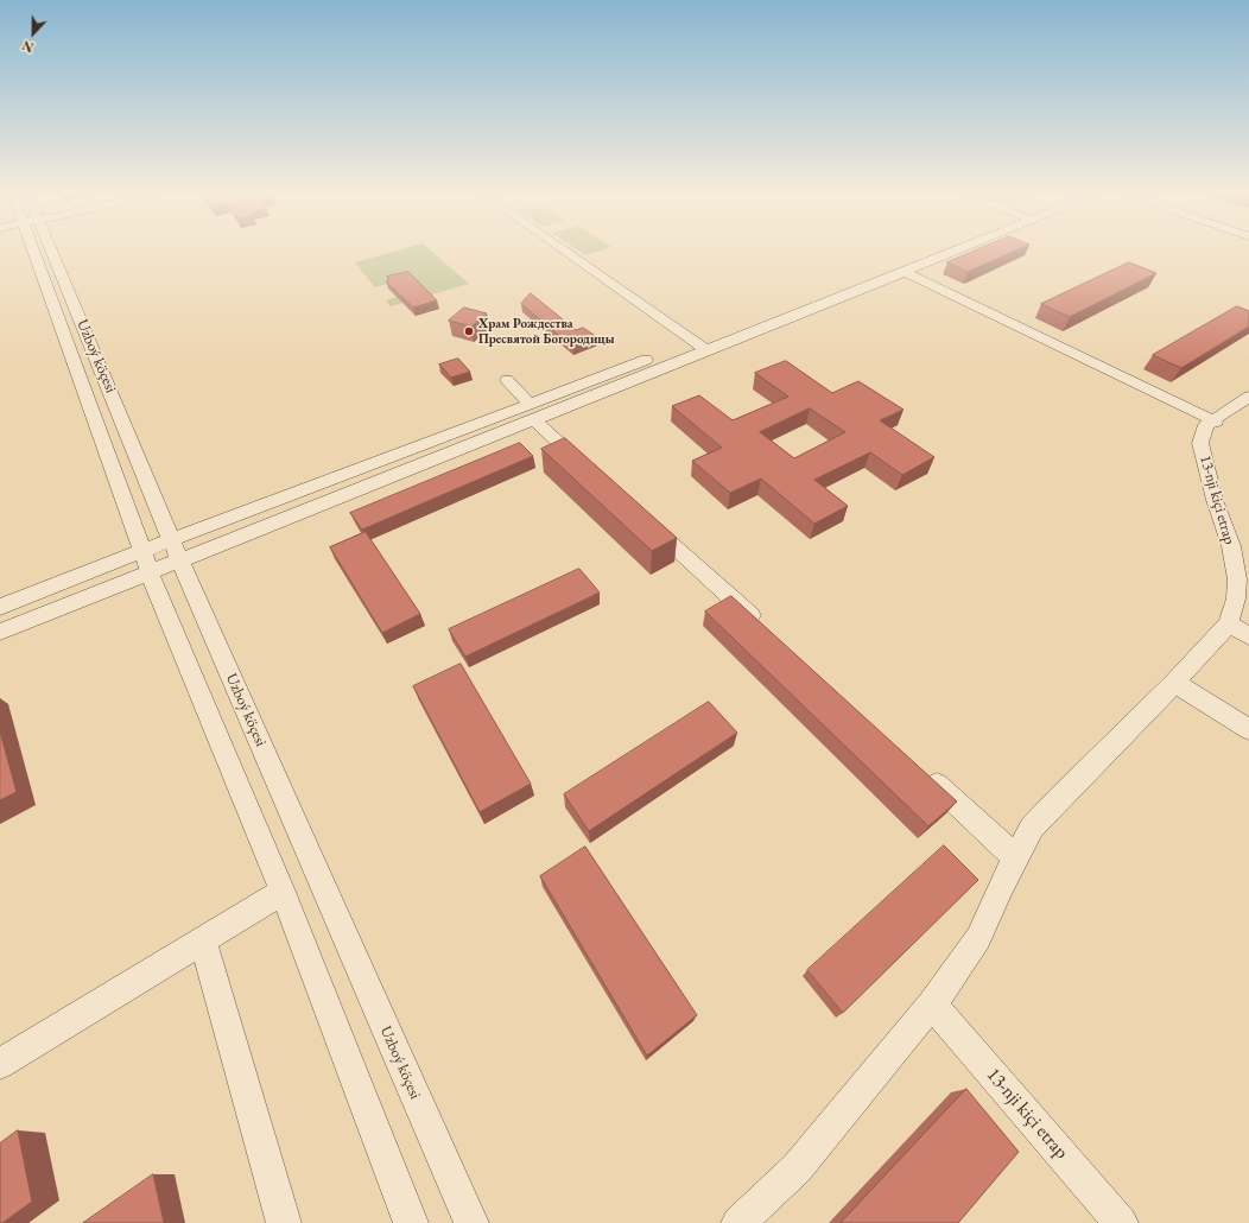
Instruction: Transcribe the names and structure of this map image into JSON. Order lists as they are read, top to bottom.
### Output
{
  "streets": {
    "street": ["Uzboý köçesi", "13-nji kiçi etrap"]
  },
  "places": ["Храм Рождества Пресвятой Богородицы"],
  "north": "bottom"
}
